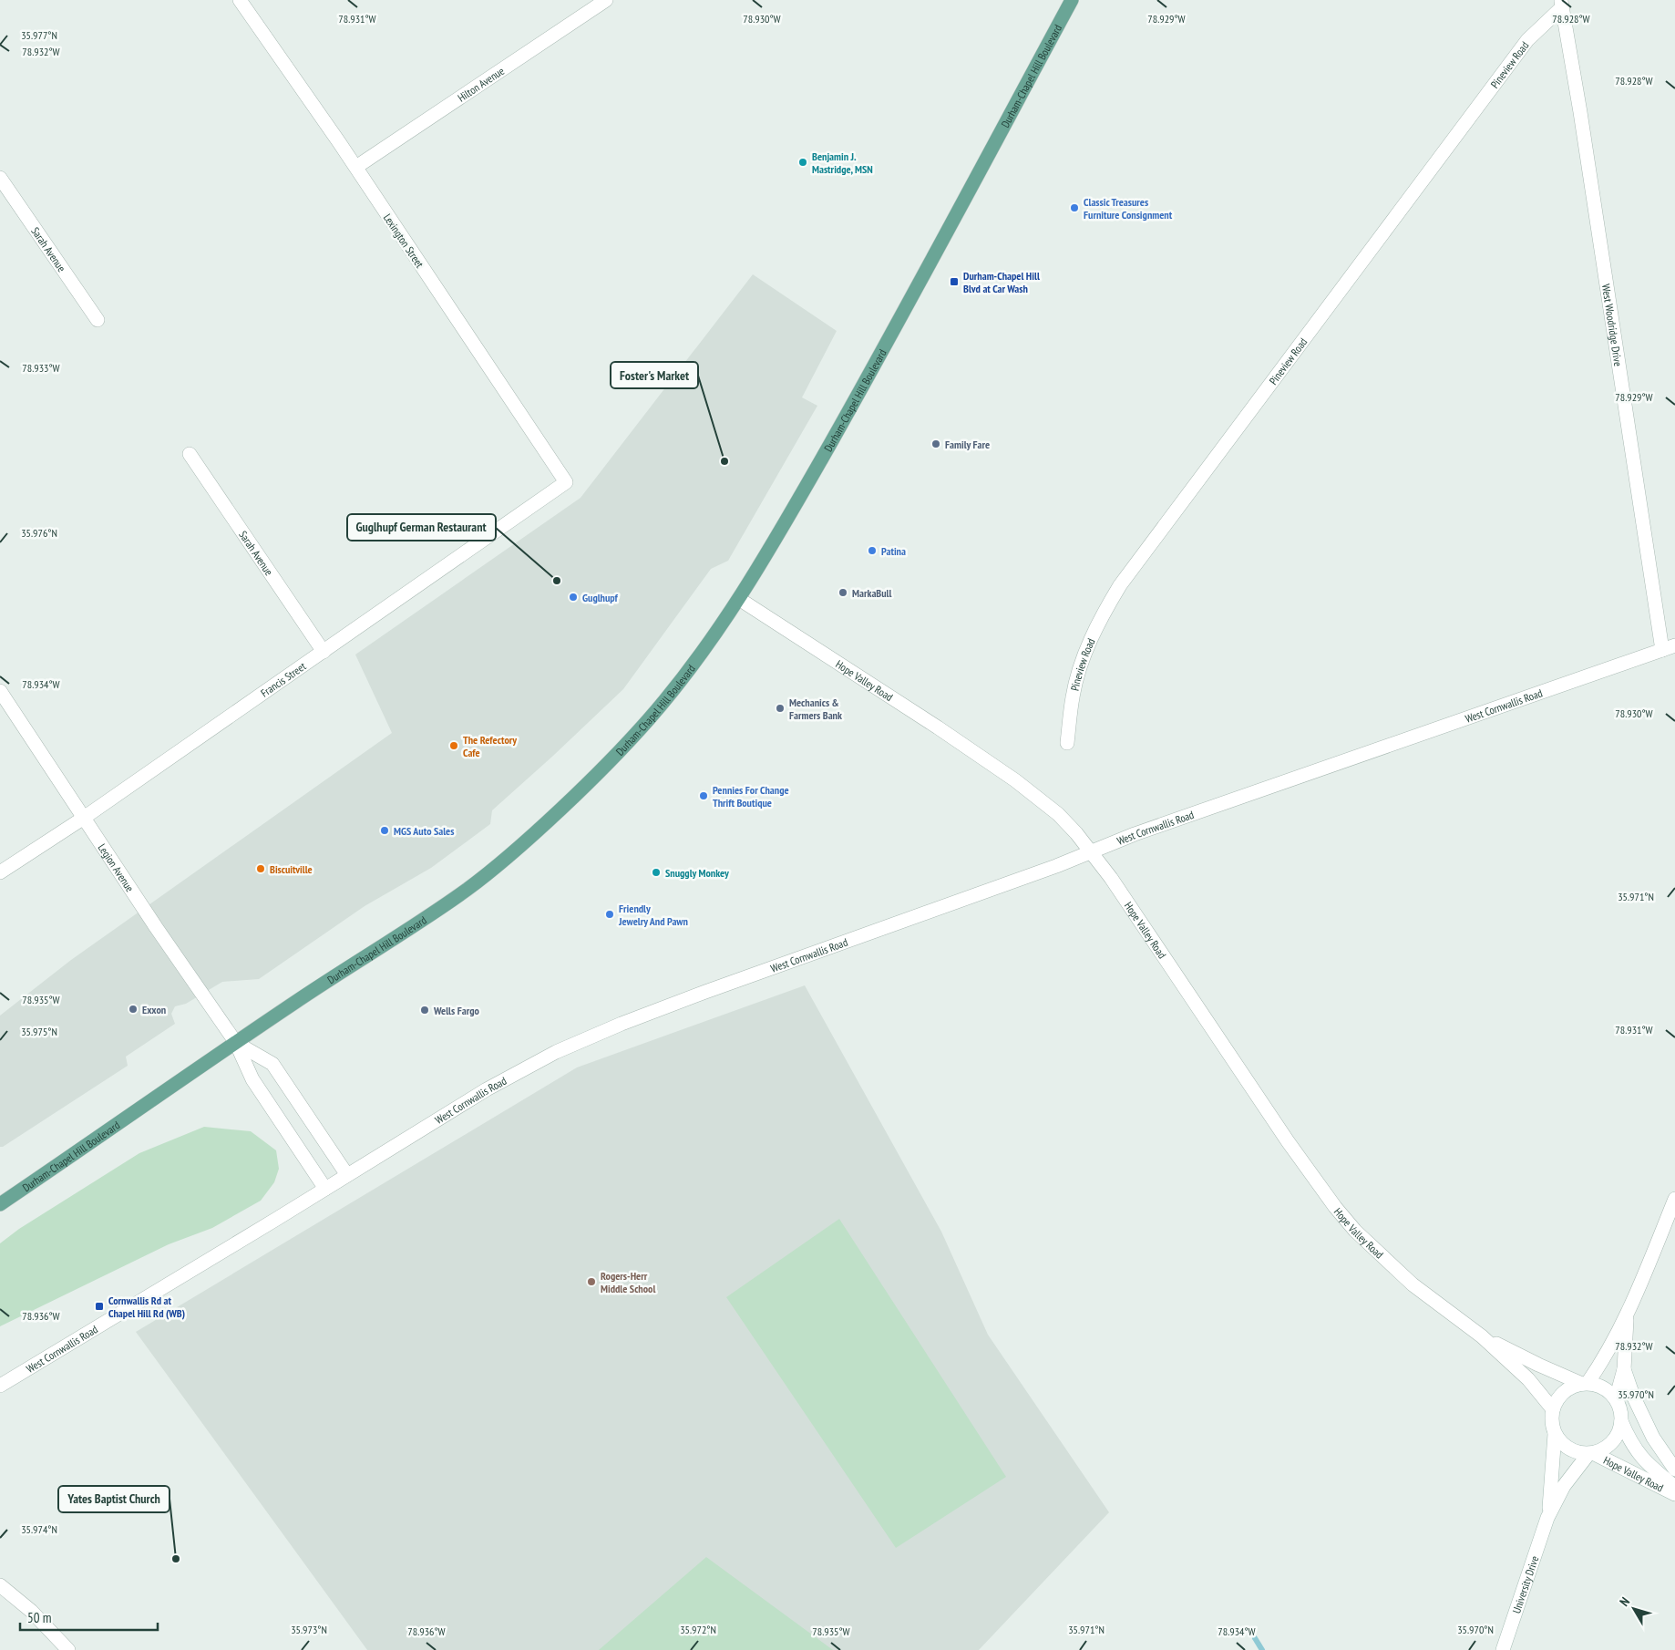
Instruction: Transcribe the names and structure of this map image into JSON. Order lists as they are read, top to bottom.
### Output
{
  "streets": {
    "main road": ["Durham-Chapel Hill Boulevard"],
    "street": [
      "Pineview Road",
      "Hilton Avenue",
      "Lexington Street",
      "Sarah Avenue",
      "West Woodridge Drive",
      "Francis Street",
      "Hope Valley Road",
      "West Cornwallis Road",
      "Legion Avenue",
      "University Drive"
    ]
  },
  "crossings": [
    ["Pineview Road", "West Woodridge Drive"],
    ["Durham-Chapel Hill Boulevard", "Hope Valley Road"],
    ["Durham-Chapel Hill Boulevard", "Legion Avenue"],
    ["Hilton Avenue", "Lexington Street"],
    ["Lexington Street", "Francis Street"],
    ["Sarah Avenue", "Francis Street"],
    ["West Woodridge Drive", "West Cornwallis Road"],
    ["Francis Street", "Legion Avenue"],
    ["Hope Valley Road", "West Cornwallis Road"],
    ["Hope Valley Road", "University Drive"],
    ["West Cornwallis Road", "Legion Avenue"]
  ],
  "places": {
    "other": [
      "Benjamin J. Mastridge, MSN",
      "Classic Treasures Furniture Consignment",
      "Family Fare",
      "Foster's Market",
      "Patina",
      "Guglhupf German Restaurant",
      "MarkaBull",
      "Guglhupf",
      "Mechanics & Farmers Bank",
      "The Refectory Cafe",
      "Pennies For Change Thrift Boutique",
      "MGS Auto Sales",
      "Biscuitville",
      "Snuggly Monkey",
      "Friendly Jewelry And Pawn",
      "Exxon",
      "Wells Fargo",
      "Rogers-Herr Middle School",
      "Yates Baptist Church"
    ],
    "transit": ["Durham-Chapel Hill Blvd at Car Wash", "Cornwallis Rd at Chapel Hill Rd (WB)"]
  },
  "scale_bar": "50 m",
  "north": "top left",
  "coordinates": [
    "78.931°W",
    "78.930°W",
    "78.929°W",
    "78.928°W",
    "35.977°N",
    "78.932°W",
    "78.933°W",
    "35.976°N",
    "78.934°W",
    "35.971°N",
    "78.935°W",
    "35.975°N",
    "78.936°W",
    "35.970°N",
    "35.974°N",
    "35.973°N",
    "35.972°N"
  ]
}
